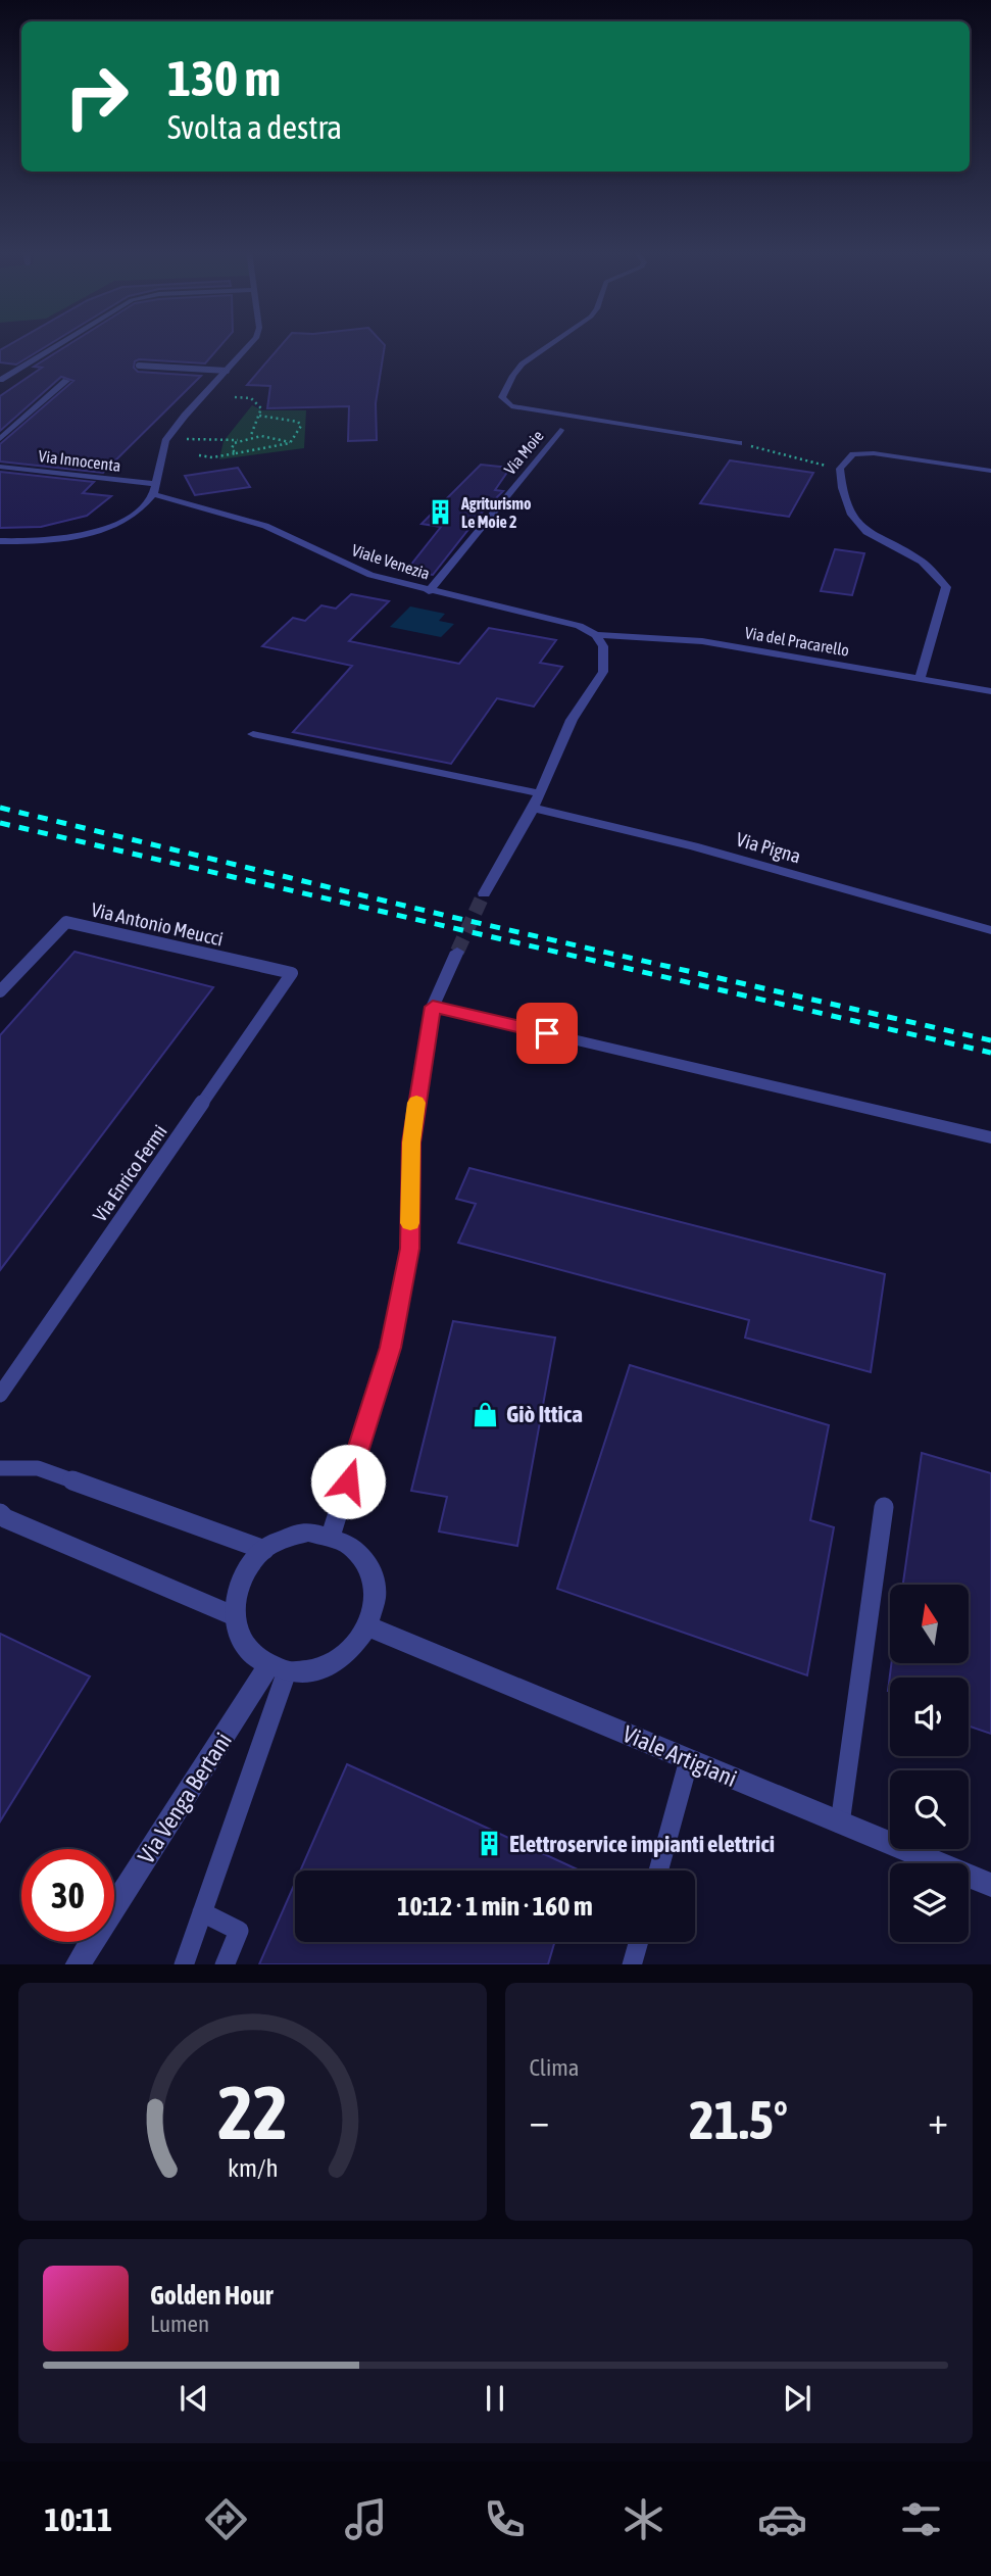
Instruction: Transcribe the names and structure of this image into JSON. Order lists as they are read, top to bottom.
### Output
{
  "streets": {
    "street": [
      "Via Moie",
      "Via Innocenta",
      "Viale Venezia",
      "Via del Pracarello",
      "Via Pigna",
      "Viale Artigiani",
      "Via Venga Bertani"
    ],
    "lane": ["Via Antonio Meucci", "Via Enrico Fermi"]
  },
  "crossings": [
    ["Via Moie", "Viale Venezia"],
    ["Viale Venezia", "Via del Pracarello"],
    ["Via Antonio Meucci", "Via Enrico Fermi"],
    ["Viale Artigiani", "Via Venga Bertani"]
  ],
  "places": {
    "building": ["Agriturismo Le Moie 2", "Elettroservice impianti elettrici"],
    "shop": ["Giò Ittica"]
  },
  "north": "top",
  "page": {
    "turn": ["130 m", "Svolta a destra"],
    "limit": "30",
    "trip": "10:12 · 1 min · 160 m",
    "tile": "Clima",
    "heat": ["−", "21.5°", "+"],
    "song": ["Golden Hour", "Lumen"],
    "tabs": "10:11",
    "gauge": ["22", "km/h"]
  }
}
